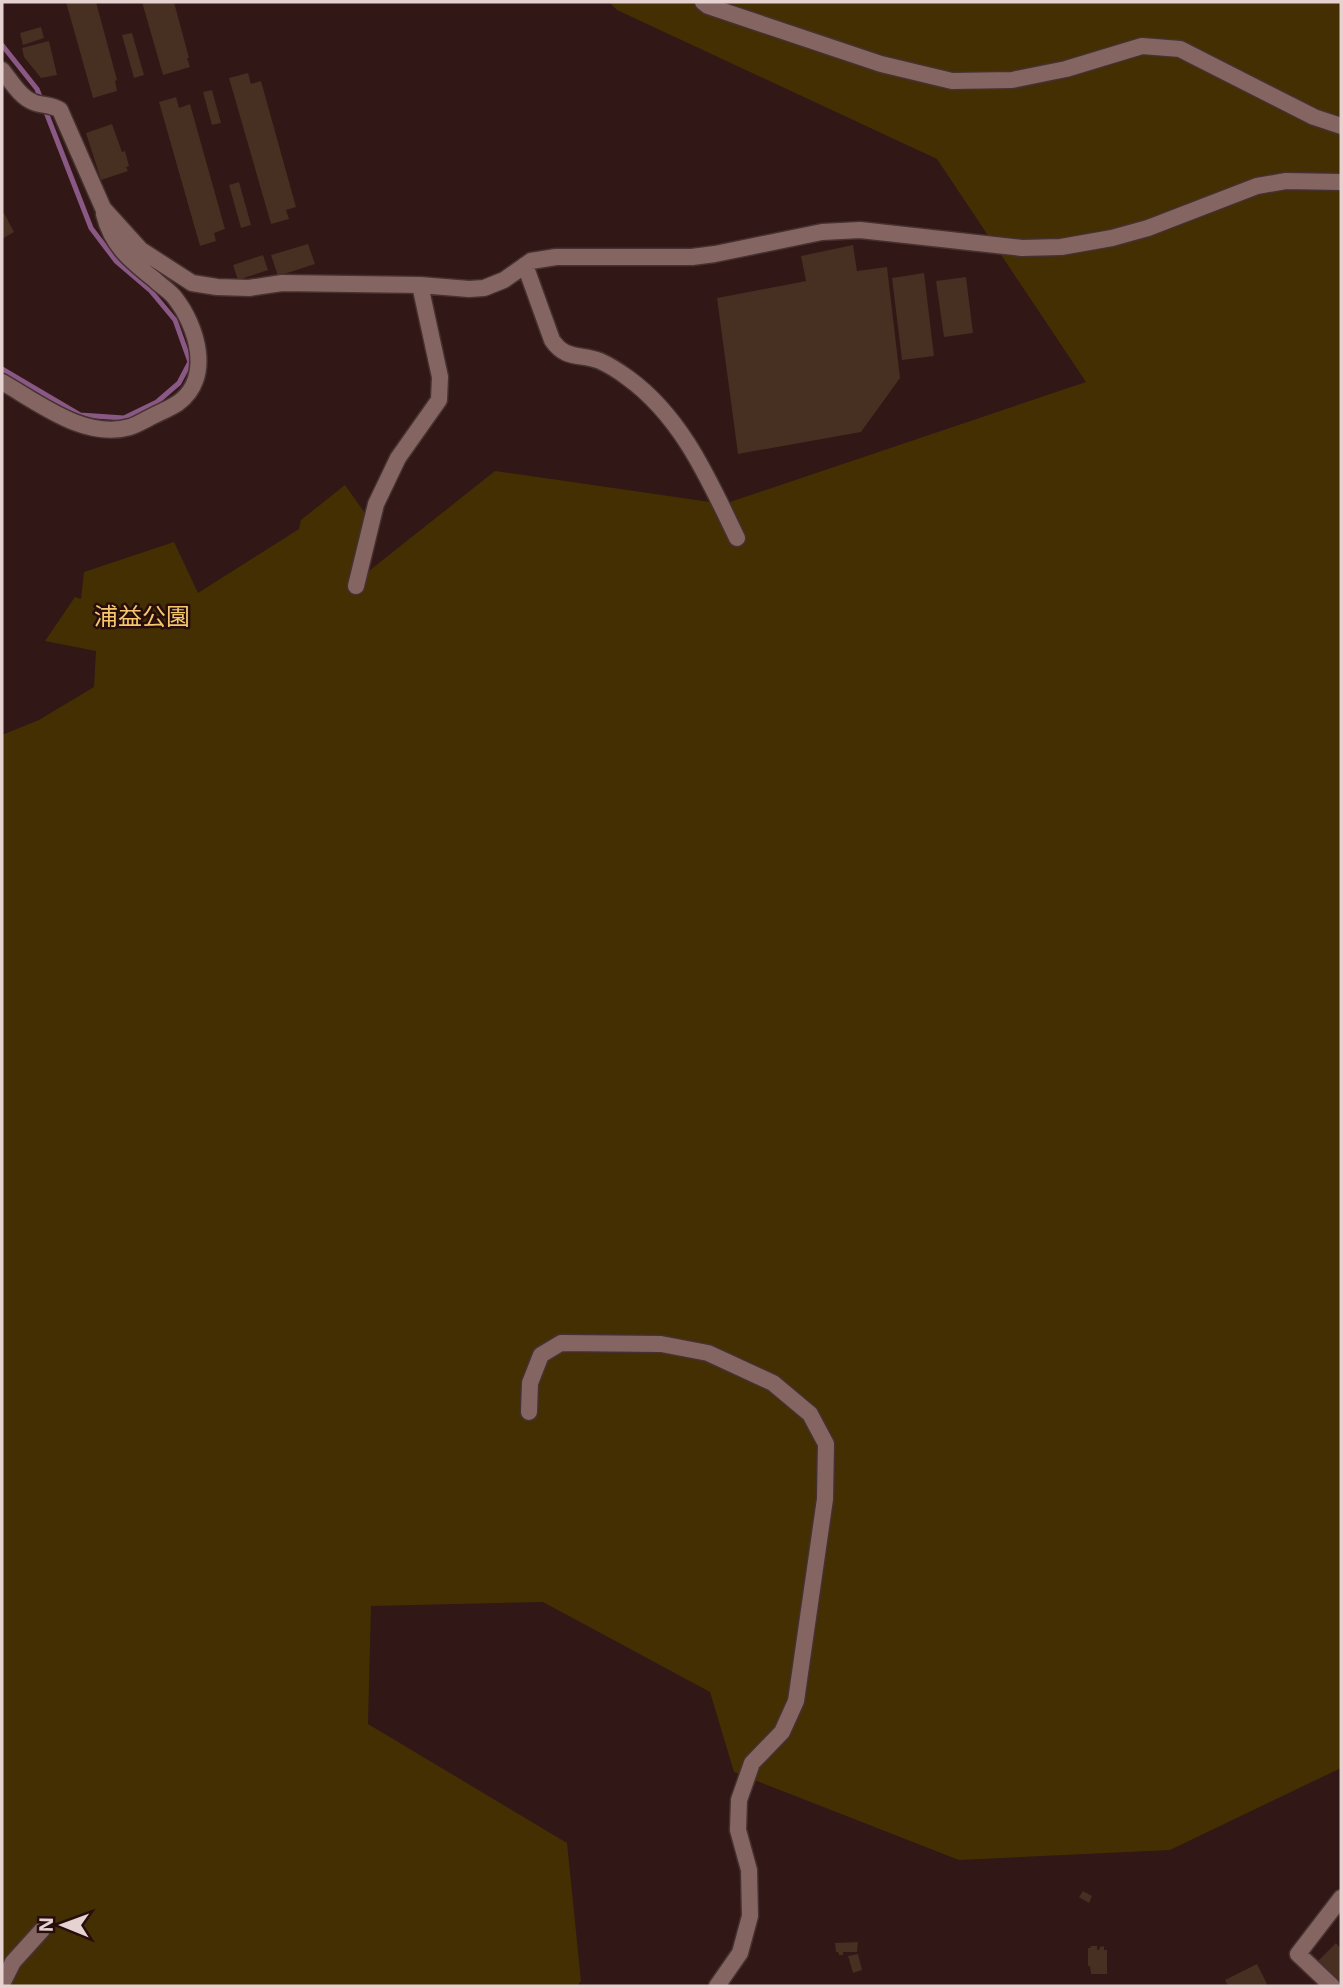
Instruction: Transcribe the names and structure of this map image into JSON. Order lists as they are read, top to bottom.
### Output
{
  "parks": ["浦益公園"],
  "north": "left"
}
